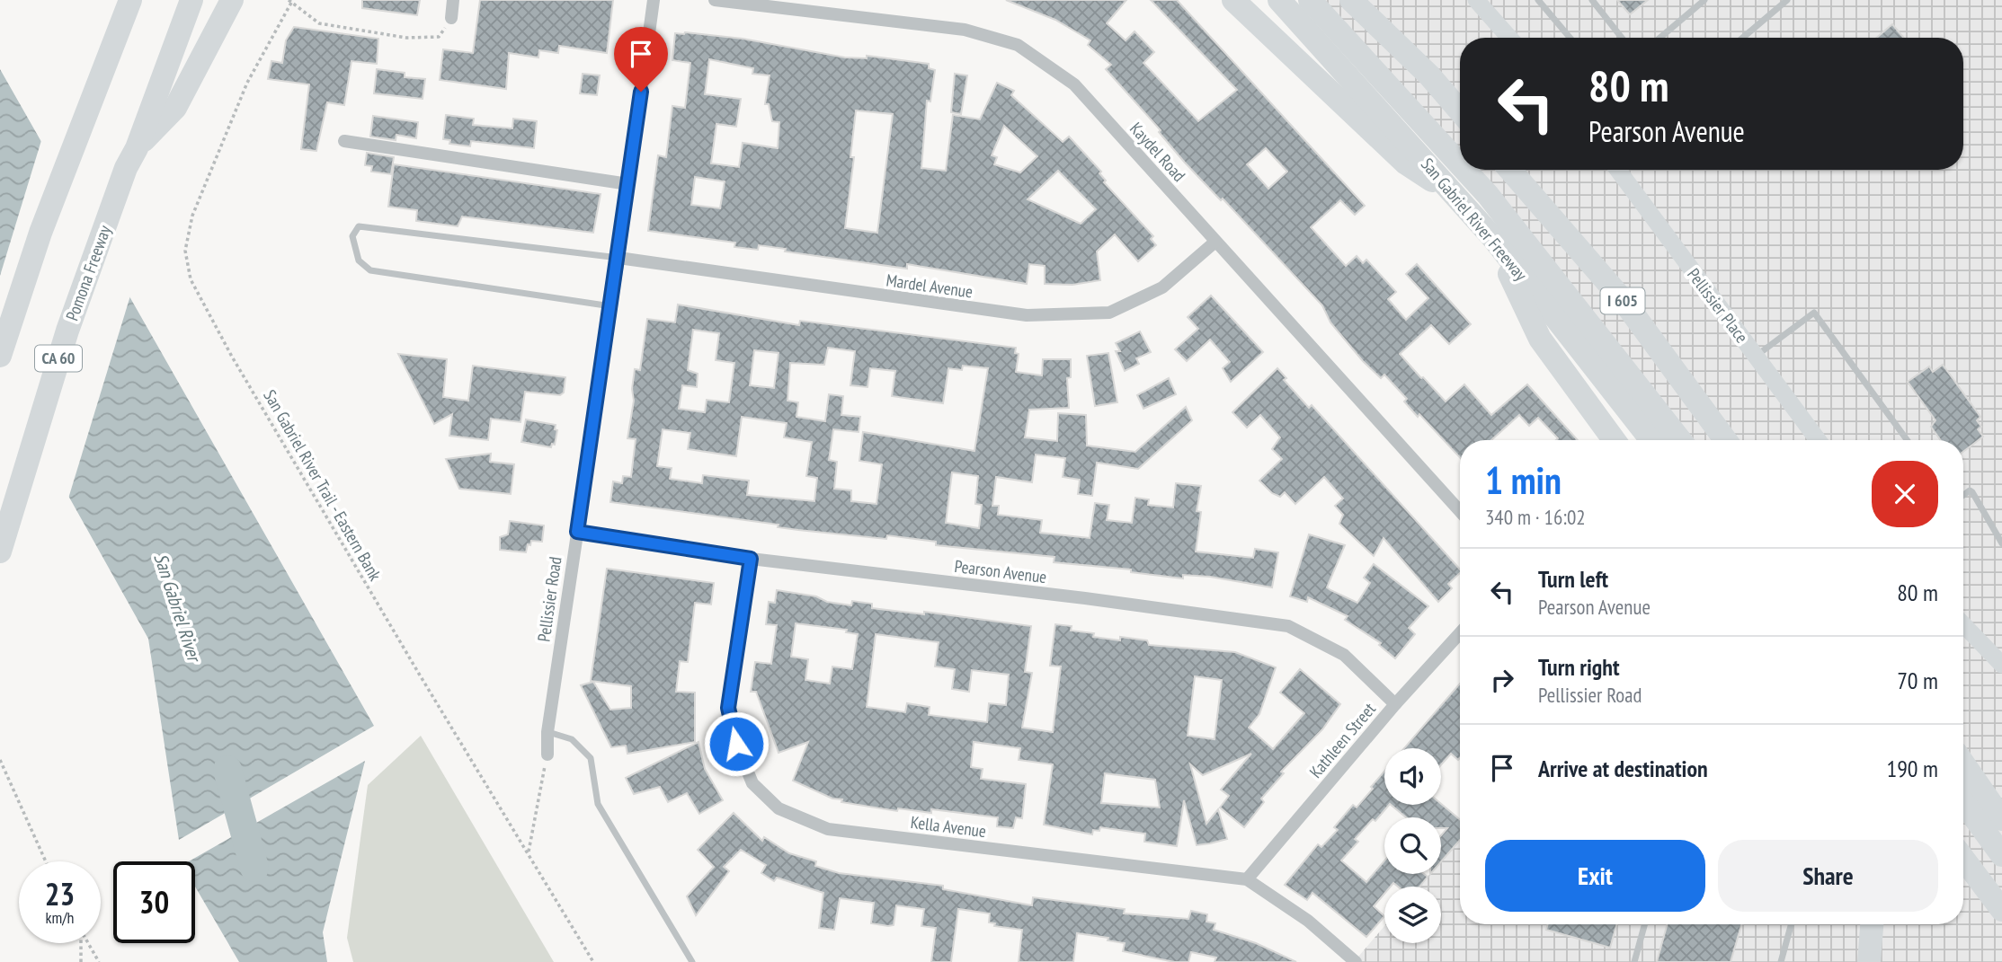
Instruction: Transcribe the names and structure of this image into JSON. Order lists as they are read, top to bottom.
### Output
{
  "streets": {
    "highway": [
      "San Gabriel River Freeway",
      "Pomona Freeway",
      "I 605",
      "CA 60"
    ],
    "main road": ["Pellissier Place"],
    "street": [
      "Kaydel Road",
      "Mardel Avenue",
      "Pearson Avenue",
      "Pellissier Road",
      "Kathleen Street",
      "Kella Avenue"
    ],
    "path": ["San Gabriel River Trail - Eastern Bank"]
  },
  "crossings": [
    ["Kaydel Road", "Mardel Avenue"],
    ["Mardel Avenue", "Pellissier Road"],
    ["Pearson Avenue", "Pellissier Road"],
    ["Pearson Avenue", "Kathleen Street"],
    ["Pearson Avenue", "Kella Avenue"],
    ["Kathleen Street", "Kella Avenue"]
  ],
  "water": ["San Gabriel River"],
  "page": {
    "turn": ["80 m", "Pearson Avenue"],
    "heading": ["1 min", "340 m · 16:02"],
    "list": [
      {
        "name": "Turn left",
        "note": "Pearson Avenue",
        "value": "80 m"
      },
      {
        "name": "Turn right",
        "note": "Pellissier Road",
        "value": "70 m"
      },
      {
        "name": "Arrive at destination",
        "value": "190 m"
      }
    ],
    "buttons": ["Exit", "Share"],
    "speed": "23 km/h",
    "limit": "30"
  }
}
